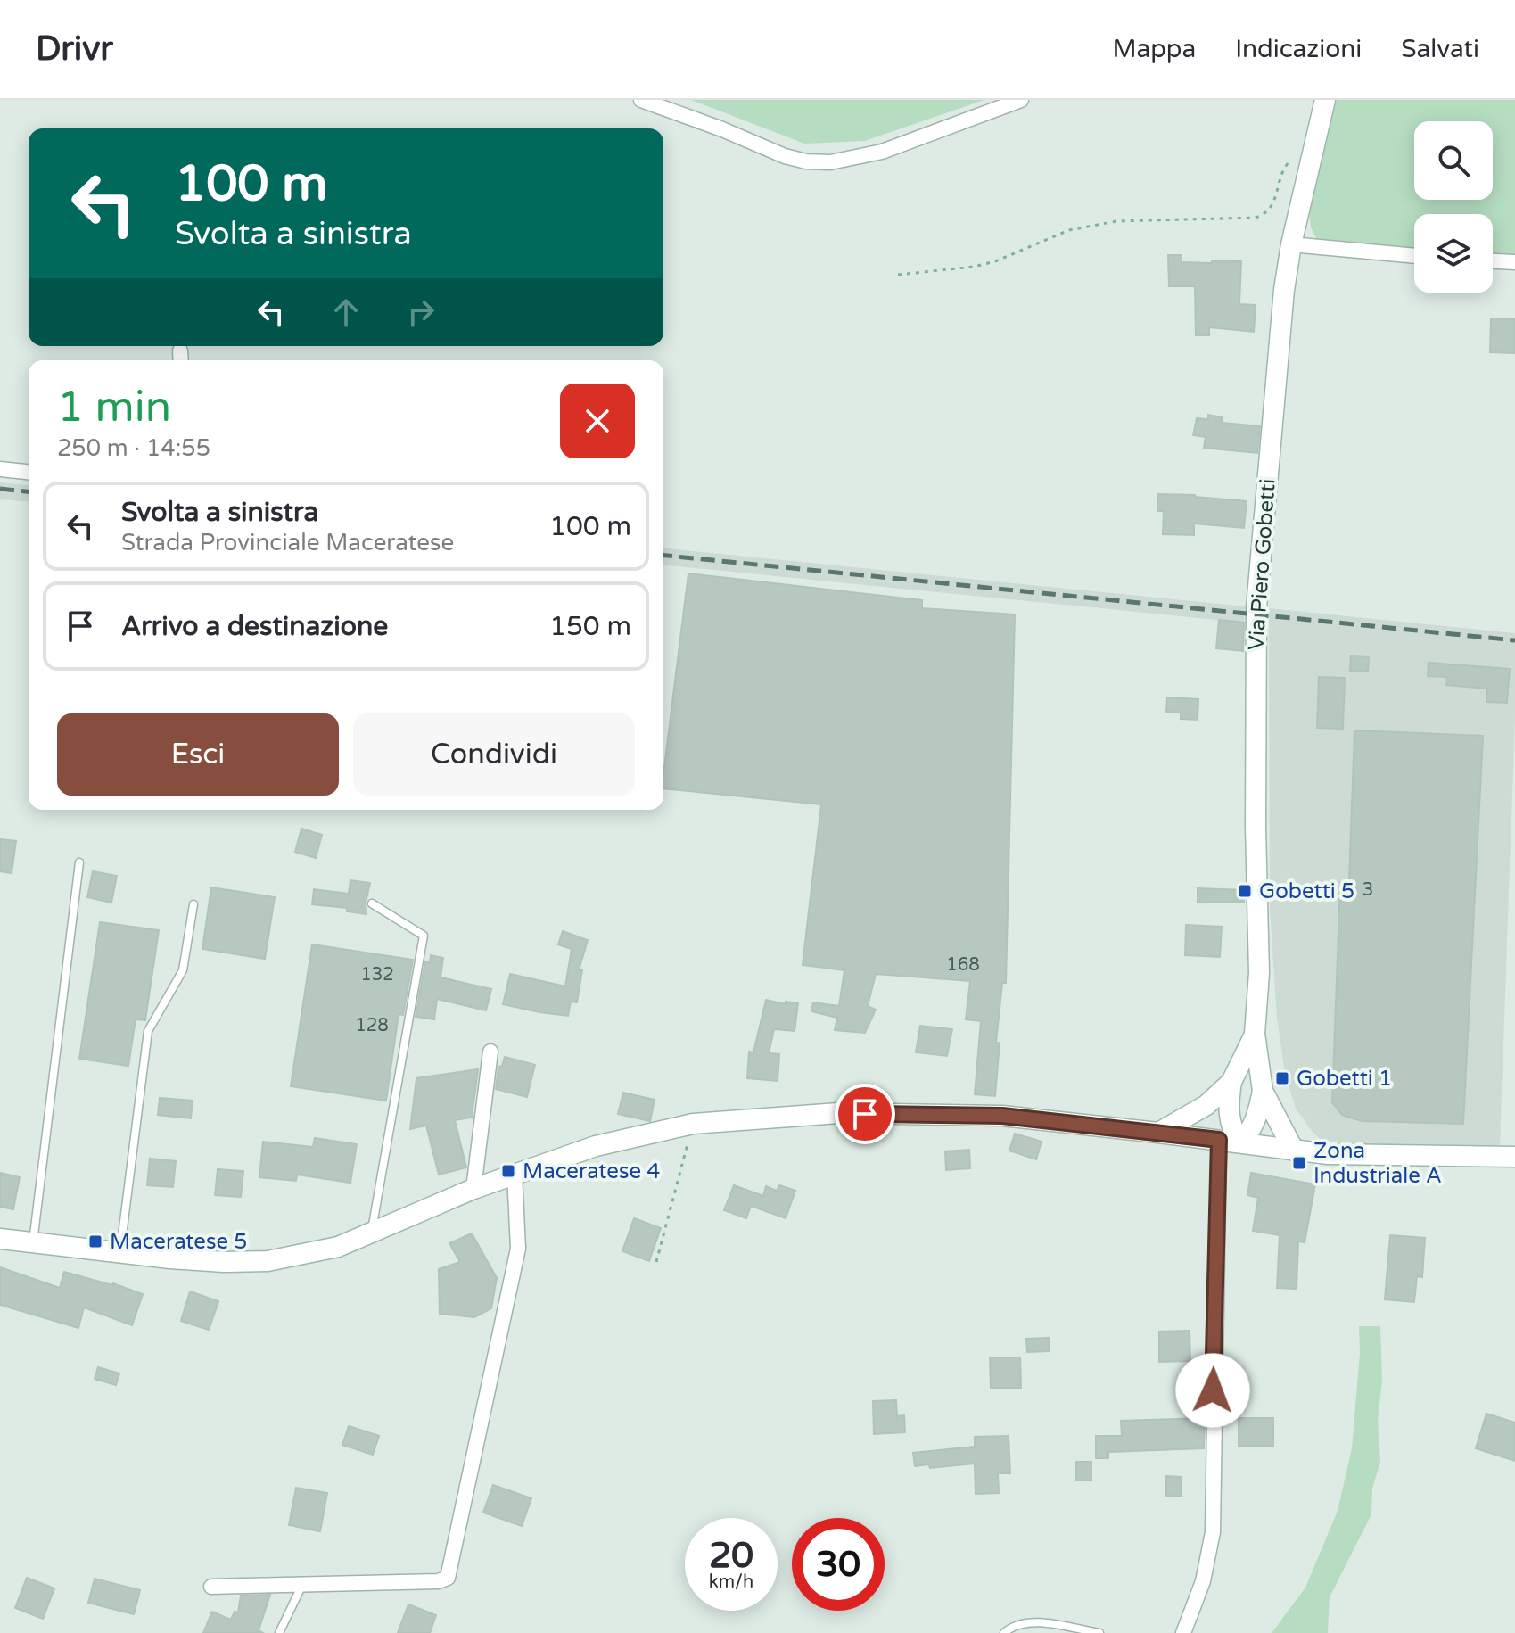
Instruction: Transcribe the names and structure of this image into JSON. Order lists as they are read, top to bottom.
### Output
{
  "streets": {
    "main road": ["Via Piero Gobetti"]
  },
  "places": {
    "transit": [
      "Gobetti 5",
      "Gobetti 1",
      "Zona Industriale A",
      "Maceratese 4",
      "Maceratese 5"
    ]
  },
  "house_numbers": [
    "3",
    "168",
    "132",
    "128"
  ],
  "page": {
    "header": "Drivr",
    "nav": ["Mappa", "Indicazioni", "Salvati"],
    "turn": ["100 m", "Svolta a sinistra"],
    "heading": ["1 min", "250 m · 14:55"],
    "list": [
      {
        "name": "Svolta a sinistra",
        "note": "Strada Provinciale Maceratese",
        "value": "100 m"
      },
      {
        "name": "Arrivo a destinazione",
        "value": "150 m"
      }
    ],
    "buttons": ["Esci", "Condividi"],
    "speed": "20 km/h",
    "limit": "30"
  }
}
